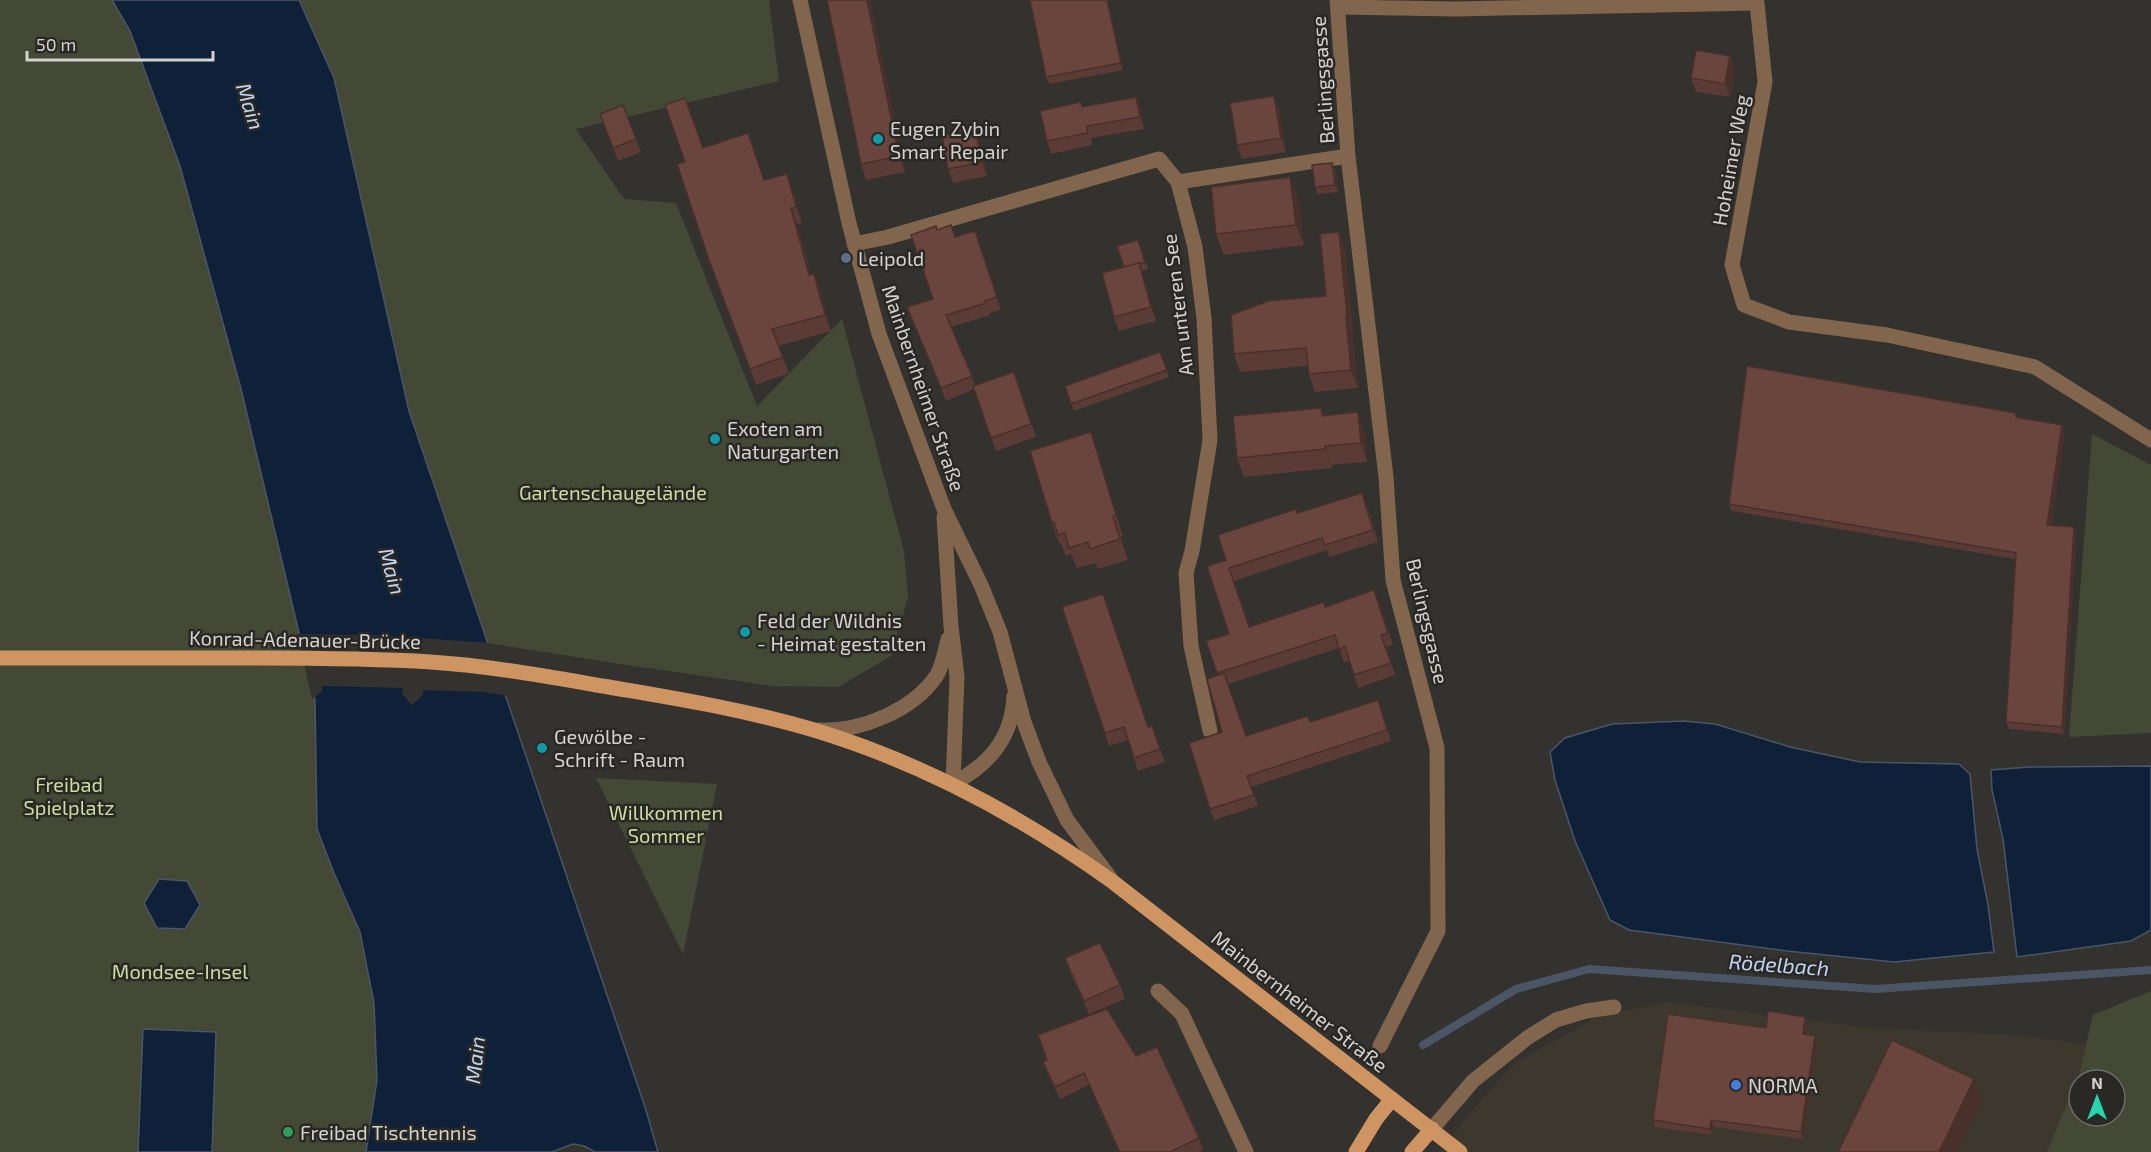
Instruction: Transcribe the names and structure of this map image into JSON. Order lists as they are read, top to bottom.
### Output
{
  "streets": {
    "main road": ["Mainbernheimer Straße", "Konrad-Adenauer-Brücke"],
    "street": ["Berlingsgasse", "Hoheimer Weg", "Am unteren See"]
  },
  "crossings": [
    ["Berlingsgasse", "Hoheimer Weg"],
    ["Berlingsgasse", "Am unteren See"],
    ["Am unteren See", "Mainbernheimer Straße"],
    ["Mainbernheimer Straße", "Konrad-Adenauer-Brücke"]
  ],
  "water": ["Main", "Rödelbach"],
  "parks": [
    "Gartenschaugelände",
    "Freibad Spielplatz",
    "Willkommen Sommer",
    "Mondsee-Insel"
  ],
  "places": [
    "Eugen Zybin Smart Repair",
    "Leipold",
    "Exoten am Naturgarten",
    "Feld der Wildnis - Heimat gestalten",
    "Gewölbe - Schrift - Raum",
    "NORMA",
    "Freibad Tischtennis"
  ],
  "scale_bar": "50 m",
  "north": "top"
}
